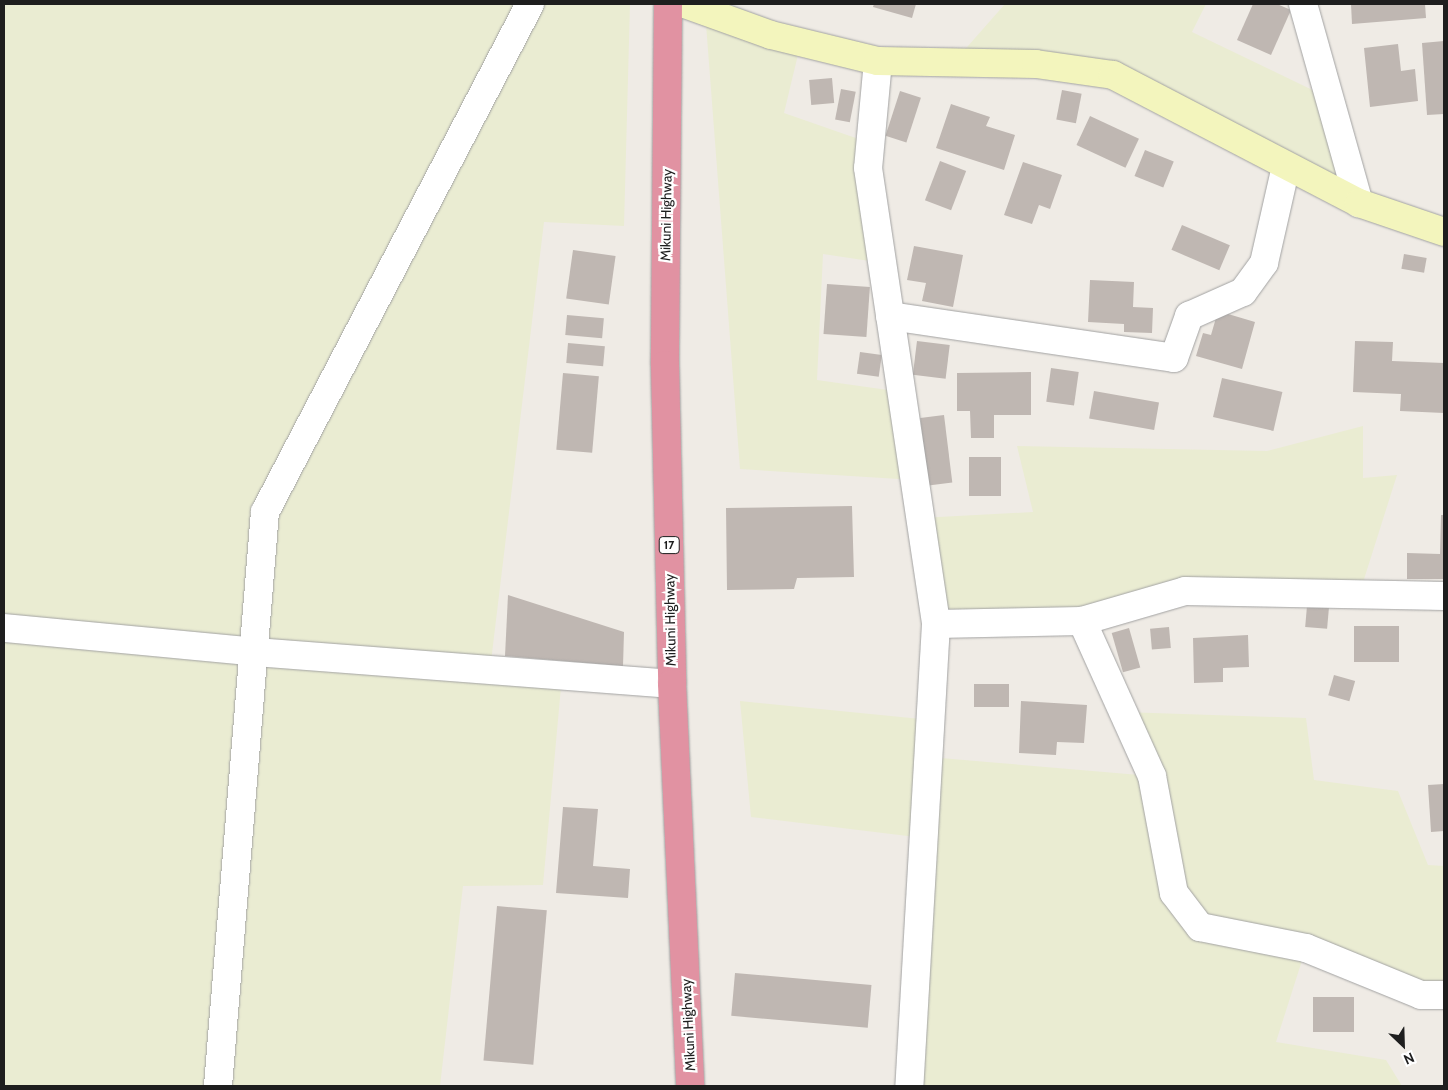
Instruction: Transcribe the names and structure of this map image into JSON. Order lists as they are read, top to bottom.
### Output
{
  "streets": {
    "highway": ["Mikuni Highway", "17"]
  },
  "north": "bottom right"
}
